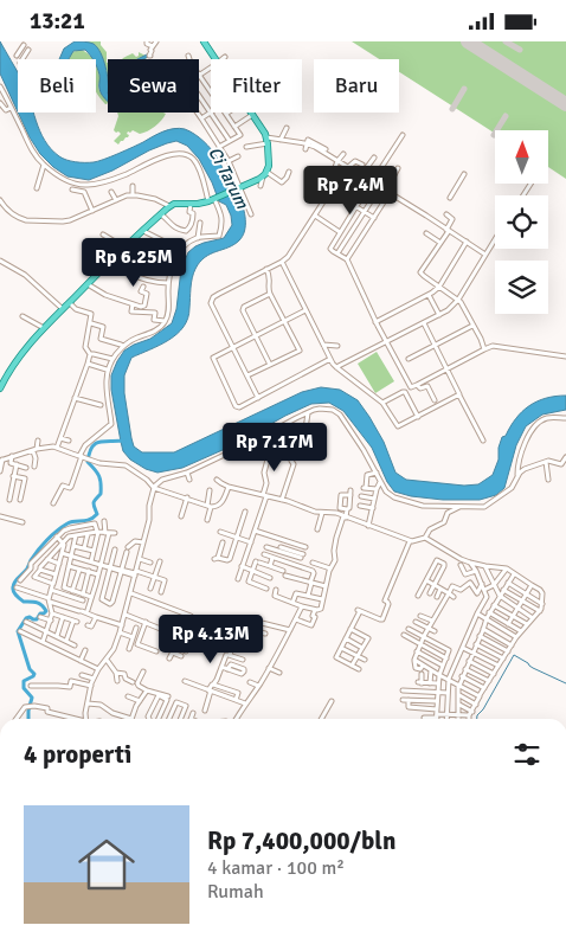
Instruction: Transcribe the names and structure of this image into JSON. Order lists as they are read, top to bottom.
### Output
{
  "water": ["Ci Tarum"],
  "north": "top",
  "page": {
    "status": "13:21",
    "chip": [
      "Beli",
      "Sewa",
      "Filter",
      "Baru"
    ],
    "price": [
      "Rp 7.4M",
      "Rp 6.25M",
      "Rp 7.17M",
      "Rp 4.13M"
    ],
    "heading": "4 properti",
    "list": [
      {
        "name": "Rp 7,400,000/bln",
        "note": "4 kamar · 100 m² · Rumah"
      }
    ]
  }
}
